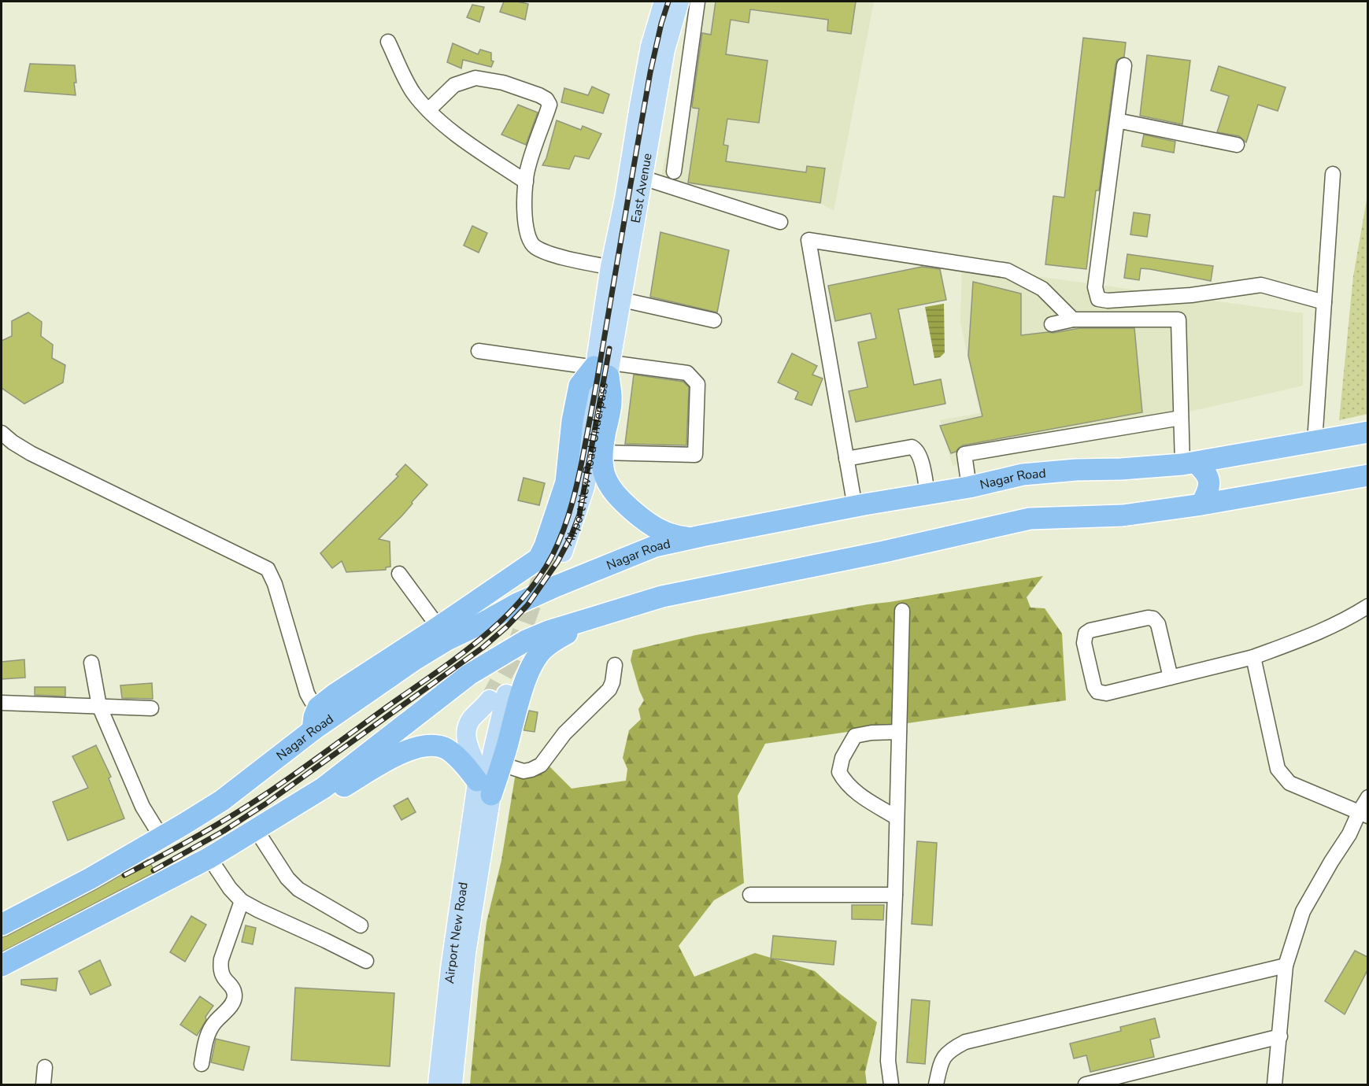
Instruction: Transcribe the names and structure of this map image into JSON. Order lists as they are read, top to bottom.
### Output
{
  "streets": {
    "highway": ["Nagar Road"],
    "main road": ["East Avenue", "Airport New Road Underpass", "Airport New Road"]
  },
  "crossings": [
    ["East Avenue", "Airport New Road Underpass"]
  ]
}
